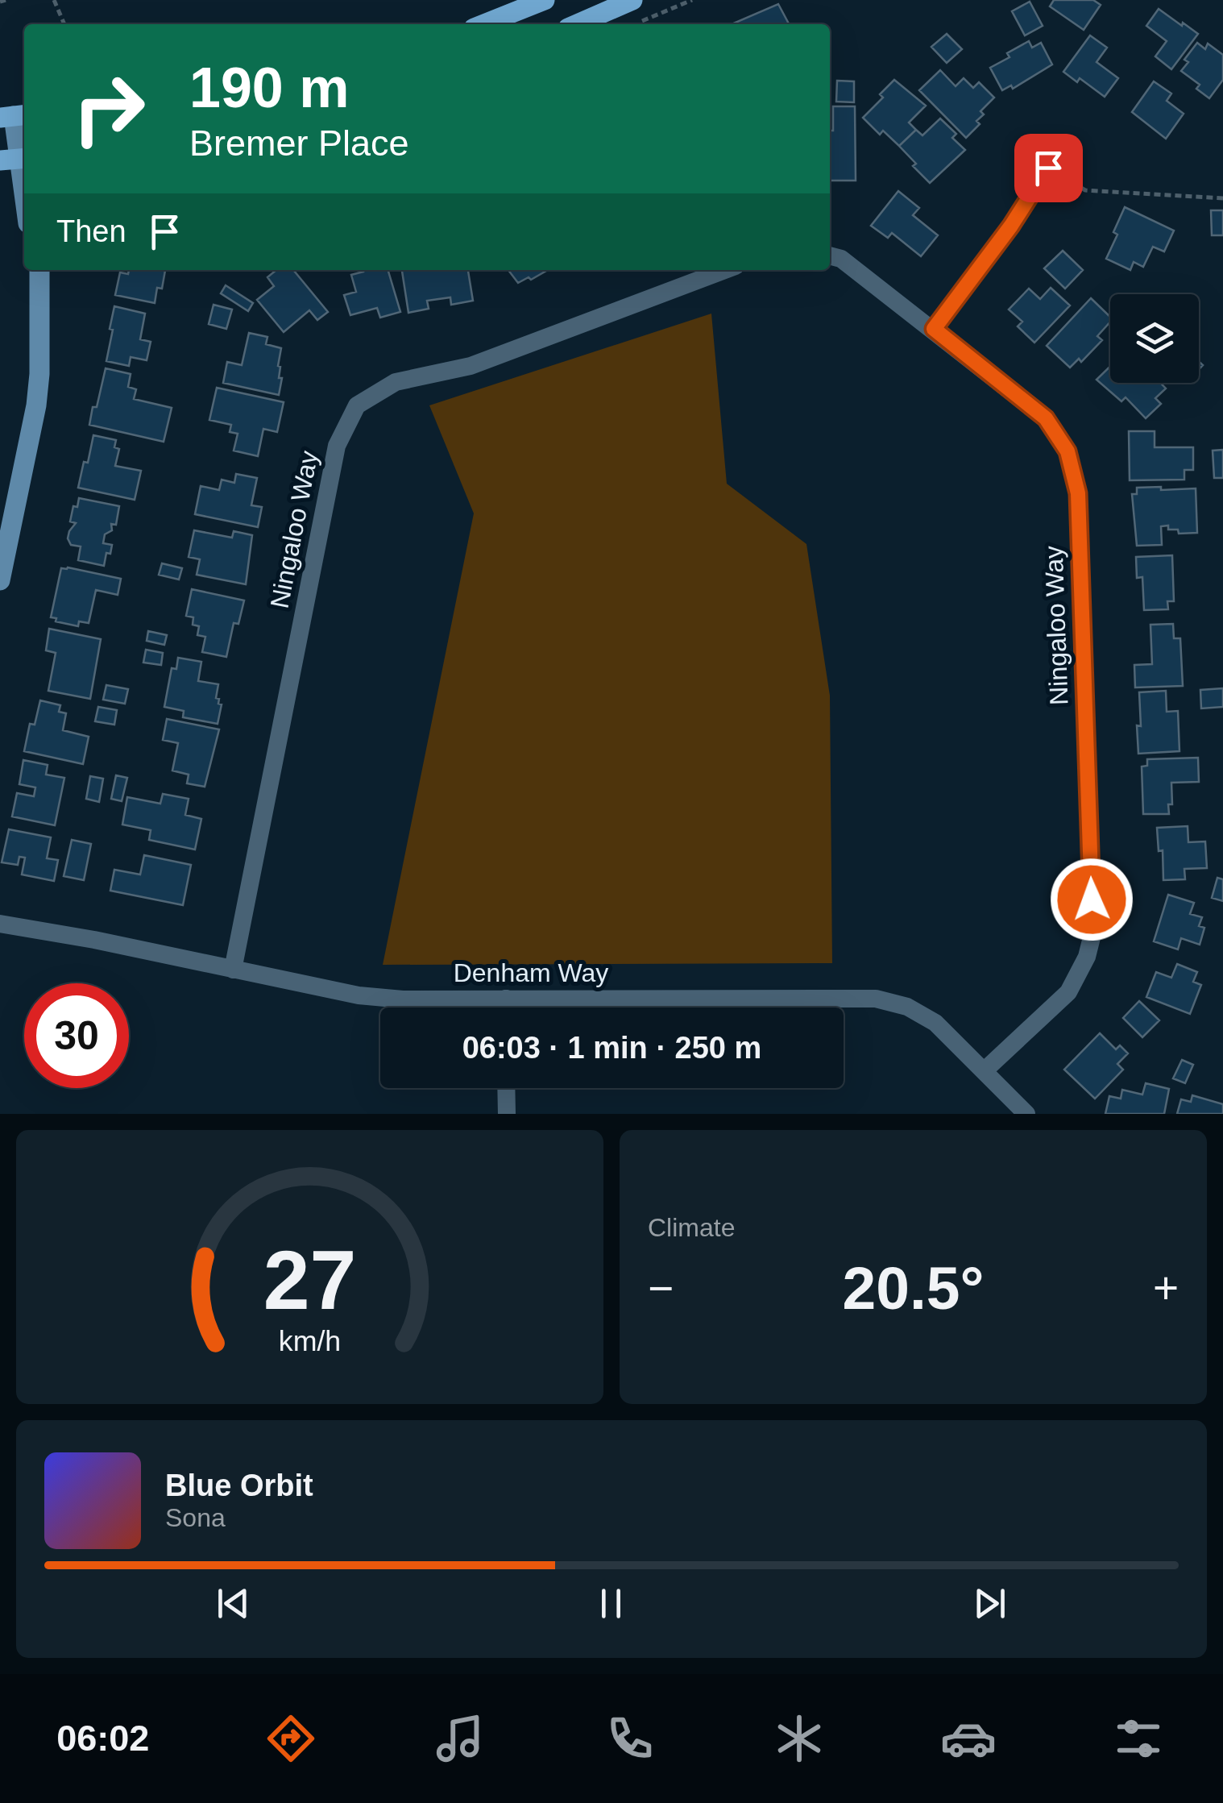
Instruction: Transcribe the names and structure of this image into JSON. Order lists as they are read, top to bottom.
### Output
{
  "streets": {
    "street": ["Ningaloo Way", "Denham Way"]
  },
  "crossings": [
    ["Ningaloo Way", "Denham Way"]
  ],
  "page": {
    "turn": ["190 m", "Bremer Place"],
    "then": "Then",
    "limit": "30",
    "trip": "06:03 · 1 min · 250 m",
    "tile": "Climate",
    "heat": ["−", "20.5°", "+"],
    "song": ["Blue Orbit", "Sona"],
    "tabs": "06:02",
    "gauge": ["27", "km/h"]
  }
}
